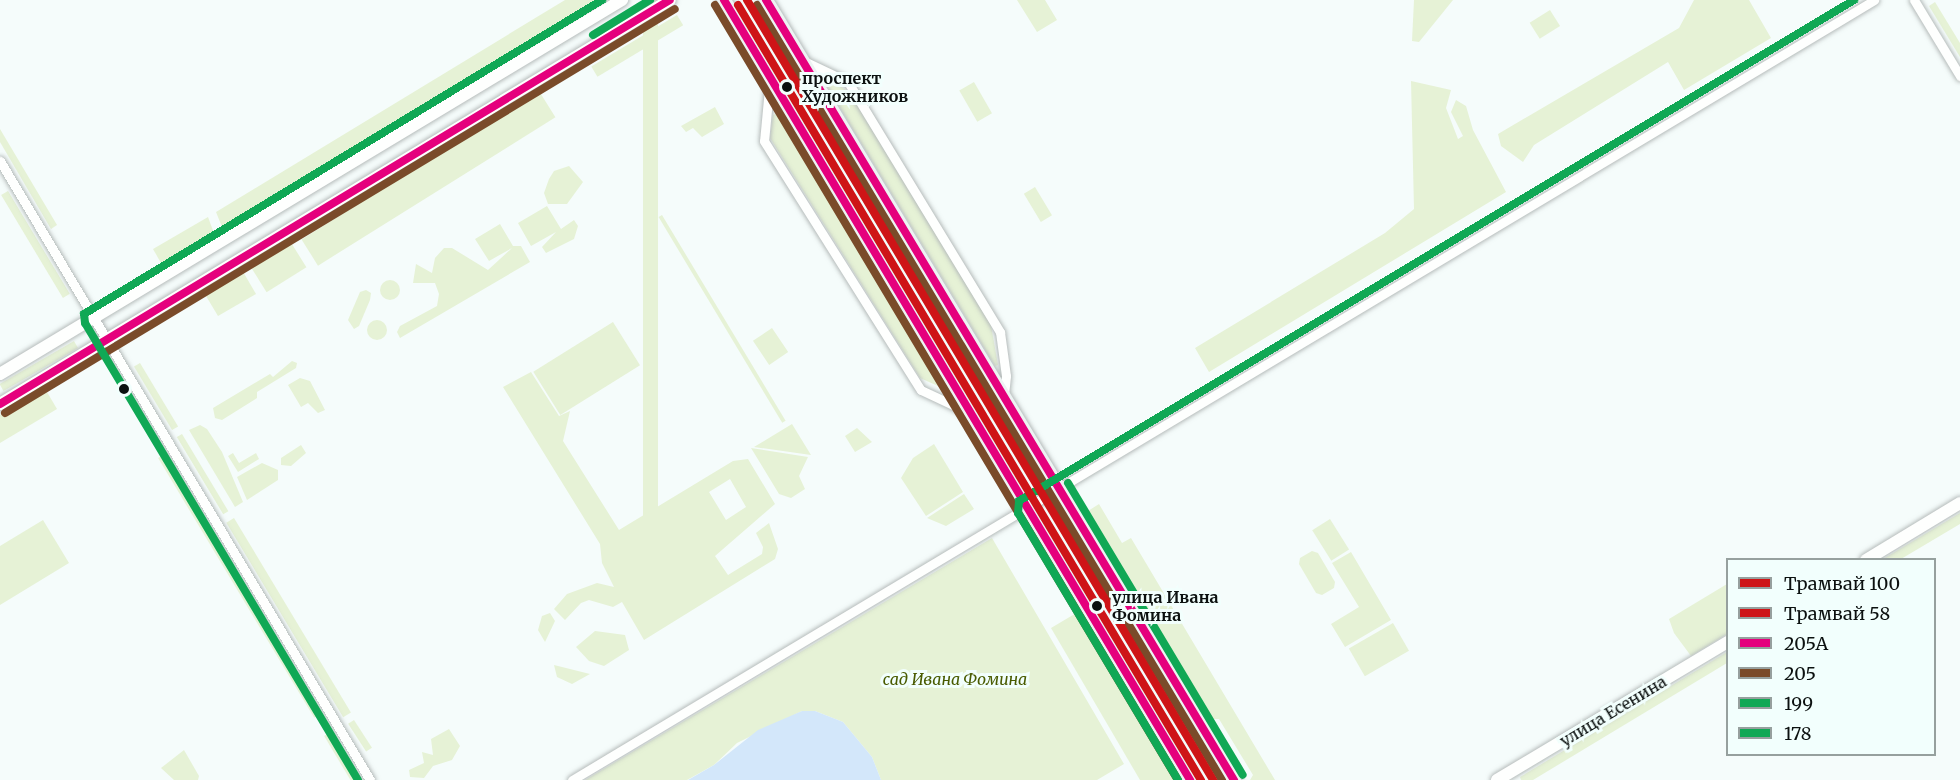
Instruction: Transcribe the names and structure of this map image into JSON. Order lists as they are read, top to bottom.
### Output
{
  "streets": {
    "street": ["улица Есенина"]
  },
  "parks": ["сад Ивана Фомина"],
  "places": ["проспект Художников", "улица Ивана Фомина"],
  "lines": [
    "tram line 100",
    "transit line 205А",
    "transit line 199",
    "transit line 178",
    "tram line 58",
    "transit line 205"
  ],
  "legend": [
    "Трамвай 100",
    "Трамвай 58",
    "205А",
    "205",
    "199",
    "178"
  ]
}
